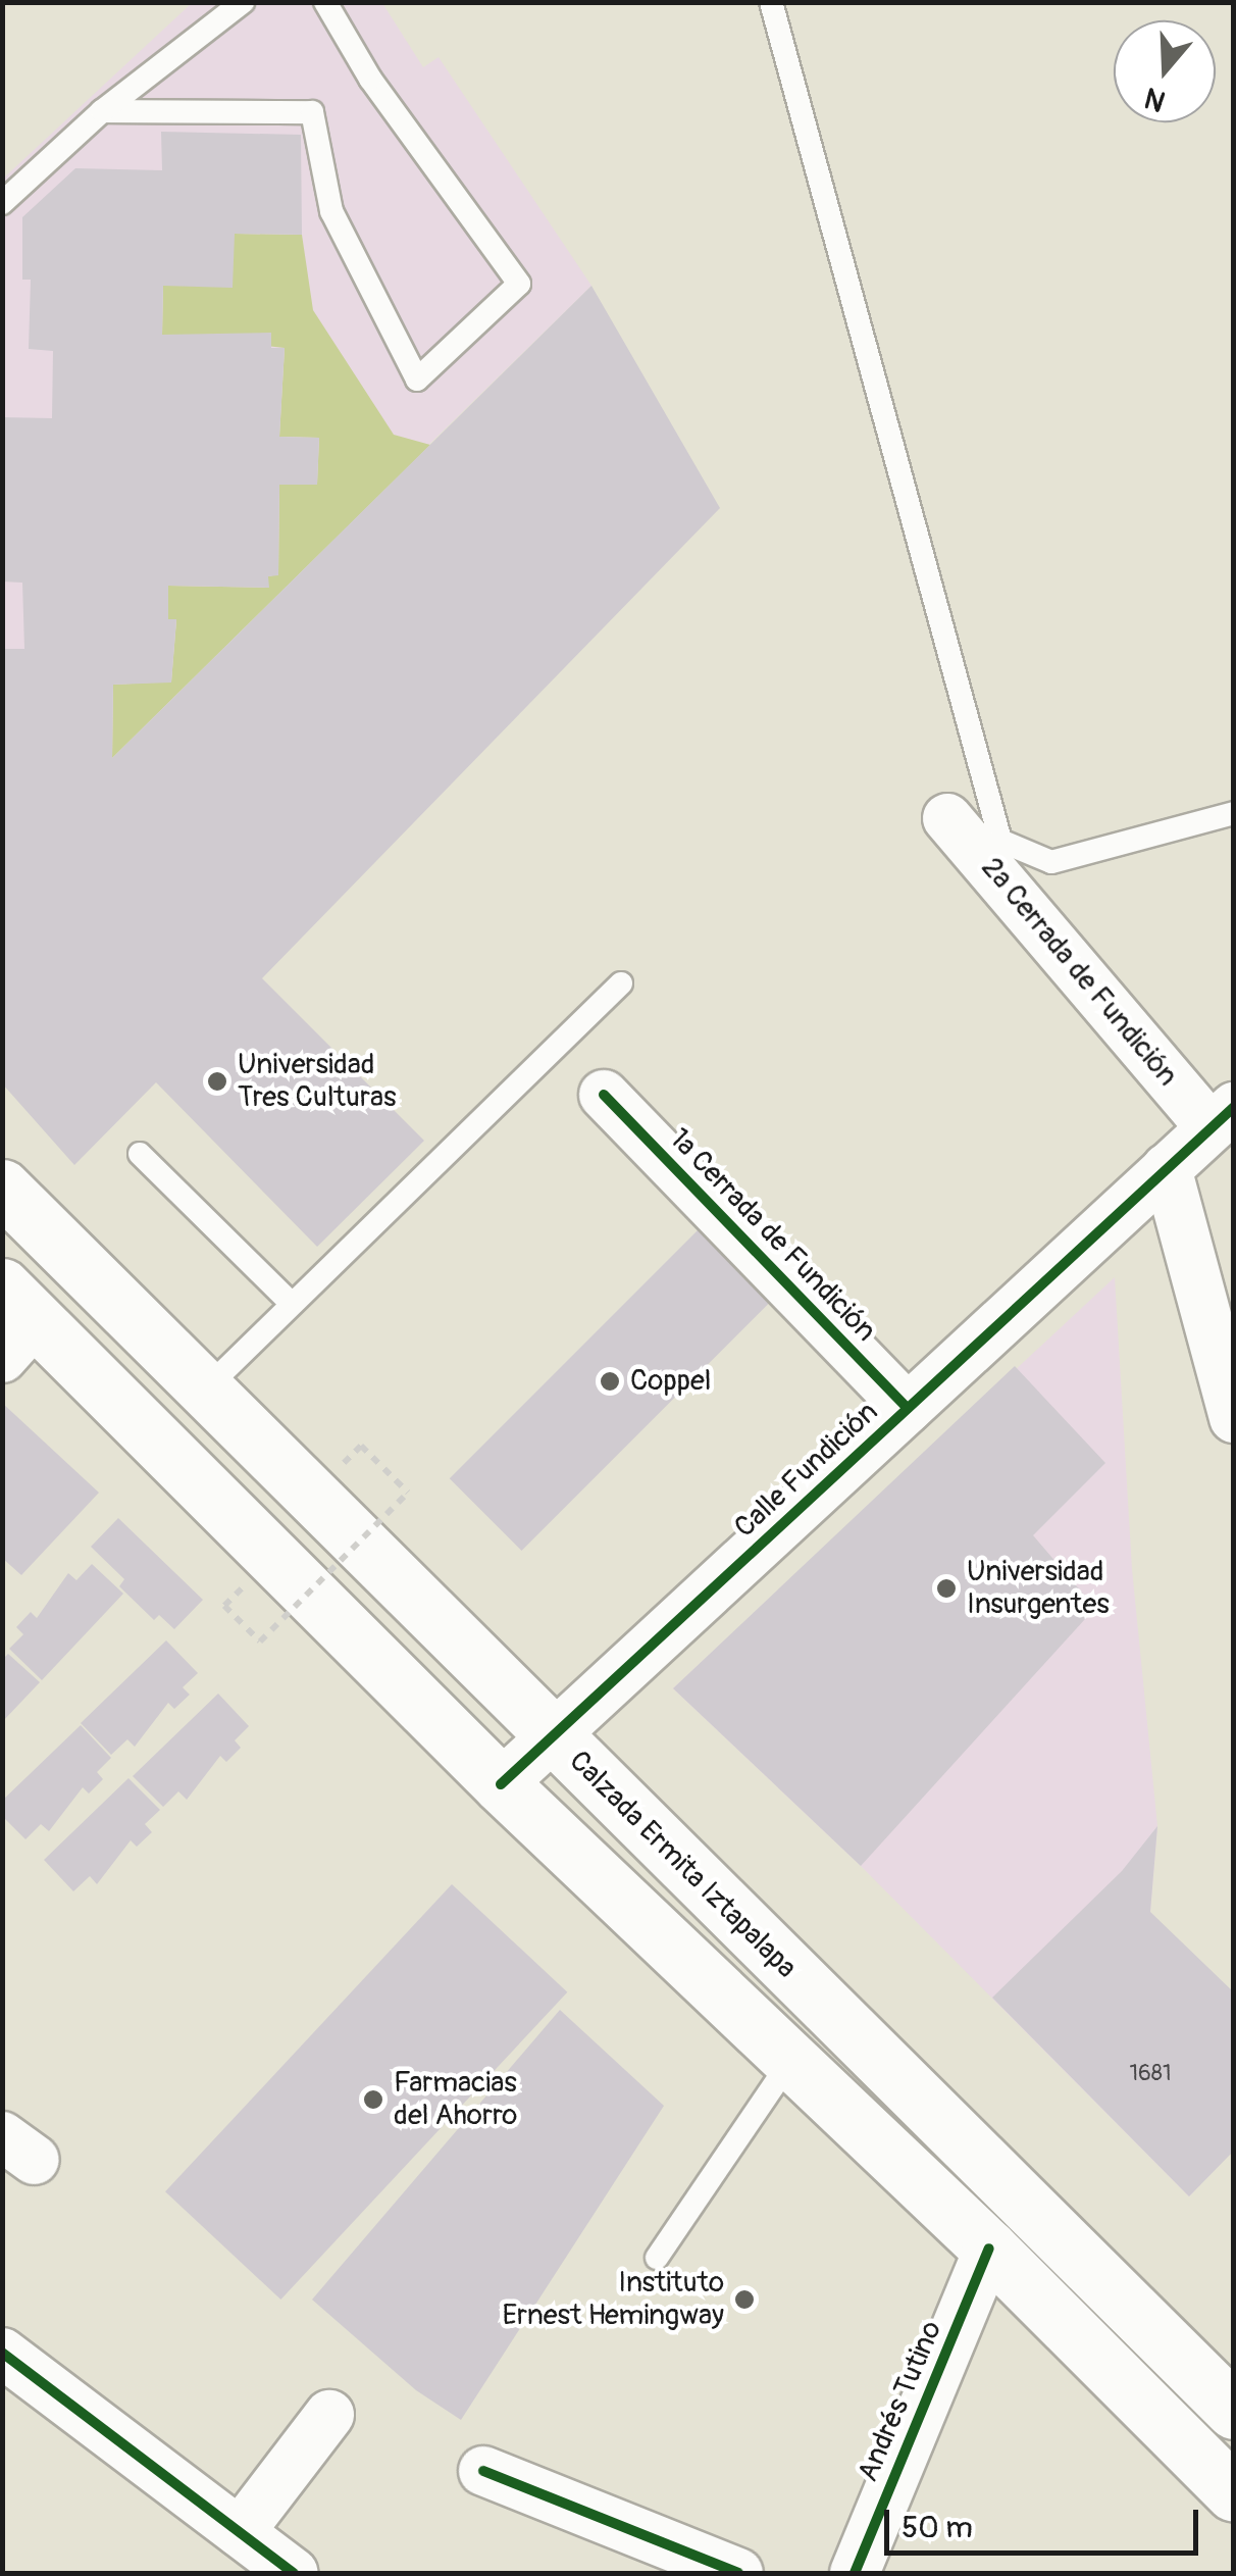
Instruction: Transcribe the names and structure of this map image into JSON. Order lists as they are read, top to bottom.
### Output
{
  "streets": {
    "main road": ["Calzada Ermita Iztapalapa"],
    "street": [
      "2ª Cerrada de Fundición",
      "1ª Cerrada de Fundición",
      "Calle Fundición",
      "Andrés Tutino"
    ]
  },
  "crossings": [
    ["2ª Cerrada de Fundición", "Calle Fundición"],
    ["1ª Cerrada de Fundición", "Calle Fundición"],
    ["Calle Fundición", "Calzada Ermita Iztapalapa"]
  ],
  "places": [
    "Universidad Tres Culturas",
    "Coppel",
    "Universidad Insurgentes",
    "Farmacias del Ahorro",
    "Instituto Ernest Hemingway"
  ],
  "house_numbers": ["1681"],
  "scale_bar": "50 m",
  "north": "bottom"
}
